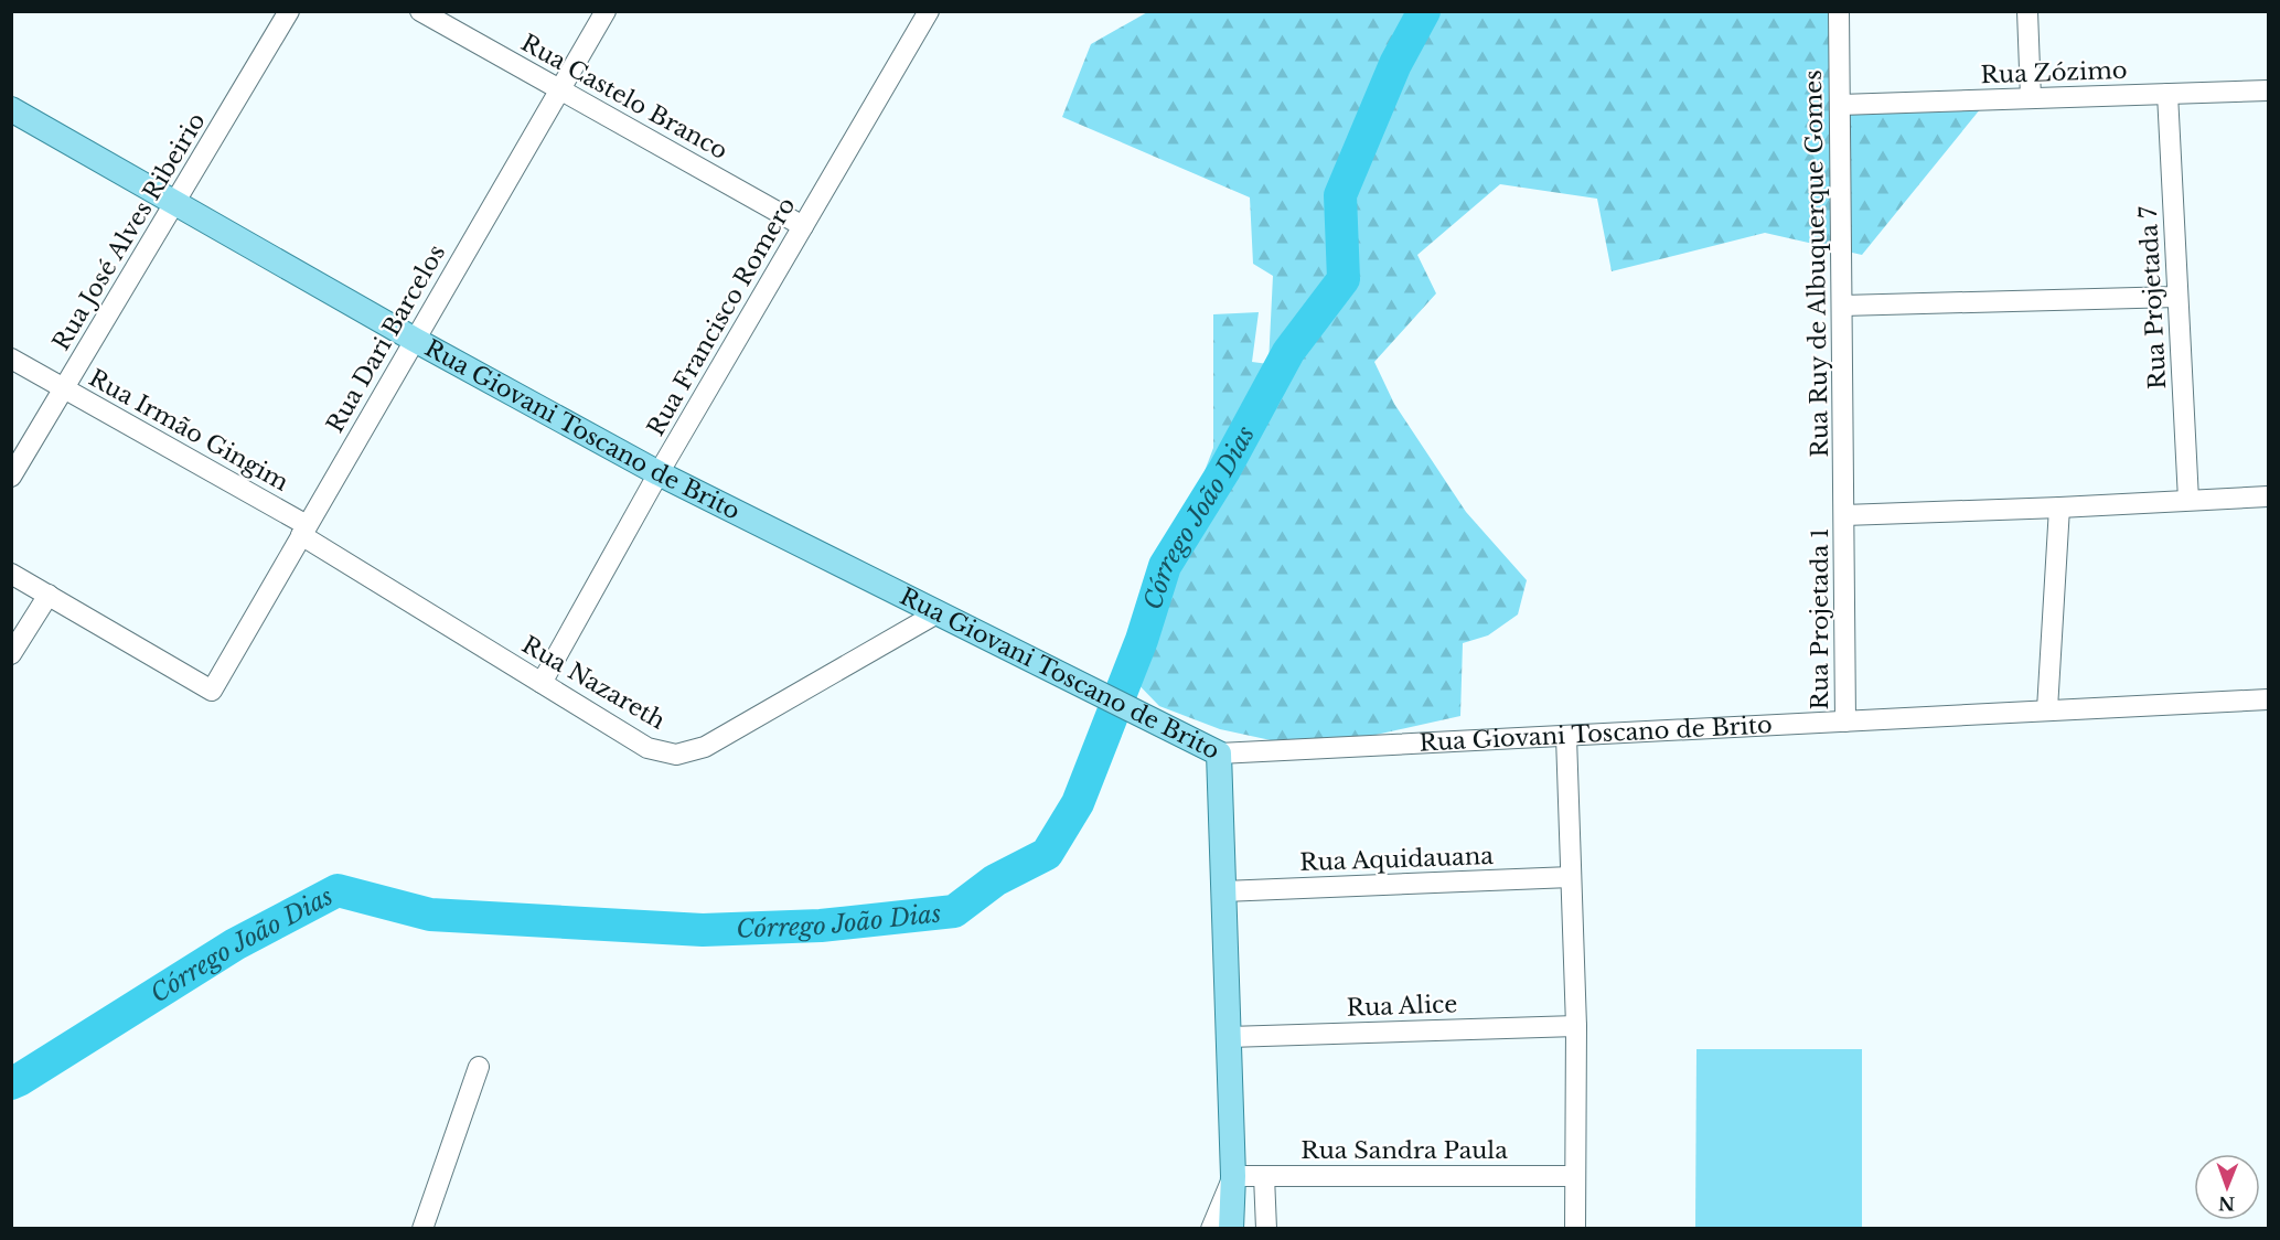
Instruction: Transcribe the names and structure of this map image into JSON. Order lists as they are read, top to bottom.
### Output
{
  "streets": {
    "main road": ["Rua Giovani Toscano de Brito"],
    "street": [
      "Rua Zózimo",
      "Rua Castelo Branco",
      "Rua José Alves Ribeirio",
      "Rua Ruy de Albuquerque Gomes",
      "Rua Projetada 7",
      "Rua Francisco Romero",
      "Rua Dari Barcelos",
      "Rua Irmão Gingim",
      "Rua Projetada 1",
      "Rua Nazareth",
      "Rua Aquidauana",
      "Rua Alice",
      "Rua Sandra Paula"
    ]
  },
  "crossings": [
    ["Rua Zózimo", "Rua Ruy de Albuquerque Gomes"],
    ["Rua Zózimo", "Rua Projetada 7"],
    ["Rua Castelo Branco", "Rua Francisco Romero"],
    ["Rua Castelo Branco", "Rua Dari Barcelos"],
    ["Rua José Alves Ribeirio", "Rua Giovani Toscano de Brito"],
    ["Rua José Alves Ribeirio", "Rua Irmão Gingim"],
    ["Rua Ruy de Albuquerque Gomes", "Rua Projetada 1"],
    ["Rua Francisco Romero", "Rua Giovani Toscano de Brito"],
    ["Rua Francisco Romero", "Rua Nazareth"],
    ["Rua Dari Barcelos", "Rua Giovani Toscano de Brito"],
    ["Rua Dari Barcelos", "Rua Irmão Gingim"],
    ["Rua Dari Barcelos", "Rua Nazareth"],
    ["Rua Giovani Toscano de Brito", "Rua Projetada 1"],
    ["Rua Giovani Toscano de Brito", "Rua Nazareth"],
    ["Rua Irmão Gingim", "Rua Nazareth"]
  ],
  "water": ["Córrego João Dias"],
  "north": "bottom"
}
